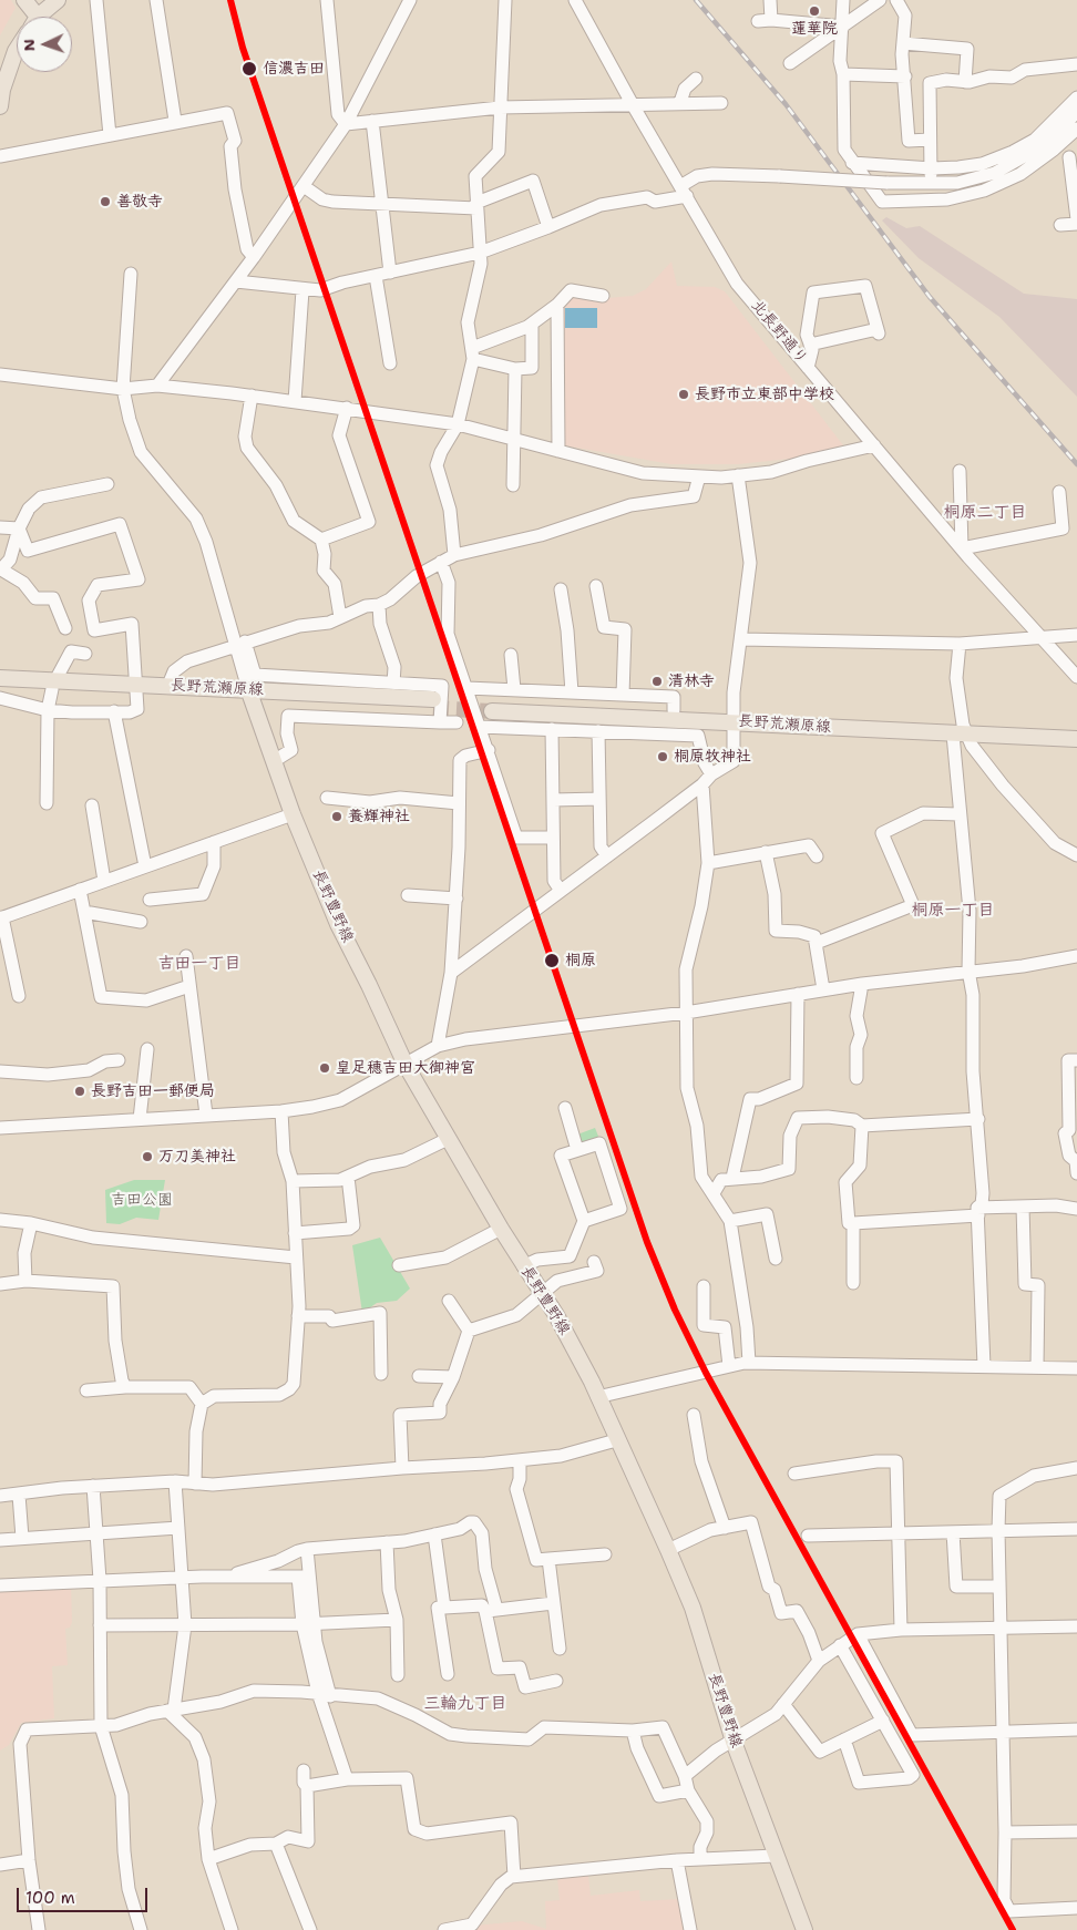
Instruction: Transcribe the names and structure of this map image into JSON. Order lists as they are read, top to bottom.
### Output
{
  "streets": {
    "main road": ["長野荒瀬原線", "長野豊野線"],
    "street": ["北長野通り"]
  },
  "crossings": [
    ["長野荒瀬原線", "長野豊野線"]
  ],
  "districts": [
    "桐原二丁目",
    "桐原一丁目",
    "吉田一丁目",
    "三輪九丁目"
  ],
  "parks": ["吉田公園"],
  "places": [
    "蓮華院",
    "信濃吉田",
    "善敬寺",
    "長野市立東部中学校",
    "清林寺",
    "桐原牧神社",
    "養輝神社",
    "桐原",
    "皇足穂吉田大御神宮",
    "長野吉田一郵便局",
    "万刀美神社"
  ],
  "lines": ["transit line N"],
  "scale_bar": "100 m",
  "north": "left"
}
